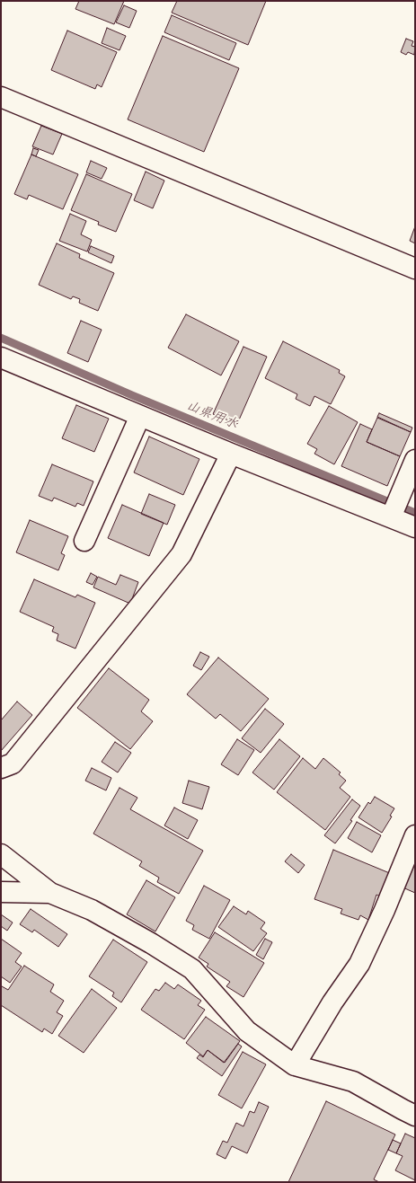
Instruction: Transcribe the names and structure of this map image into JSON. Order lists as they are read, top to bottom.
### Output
{
  "water": ["山県用水"]
}
